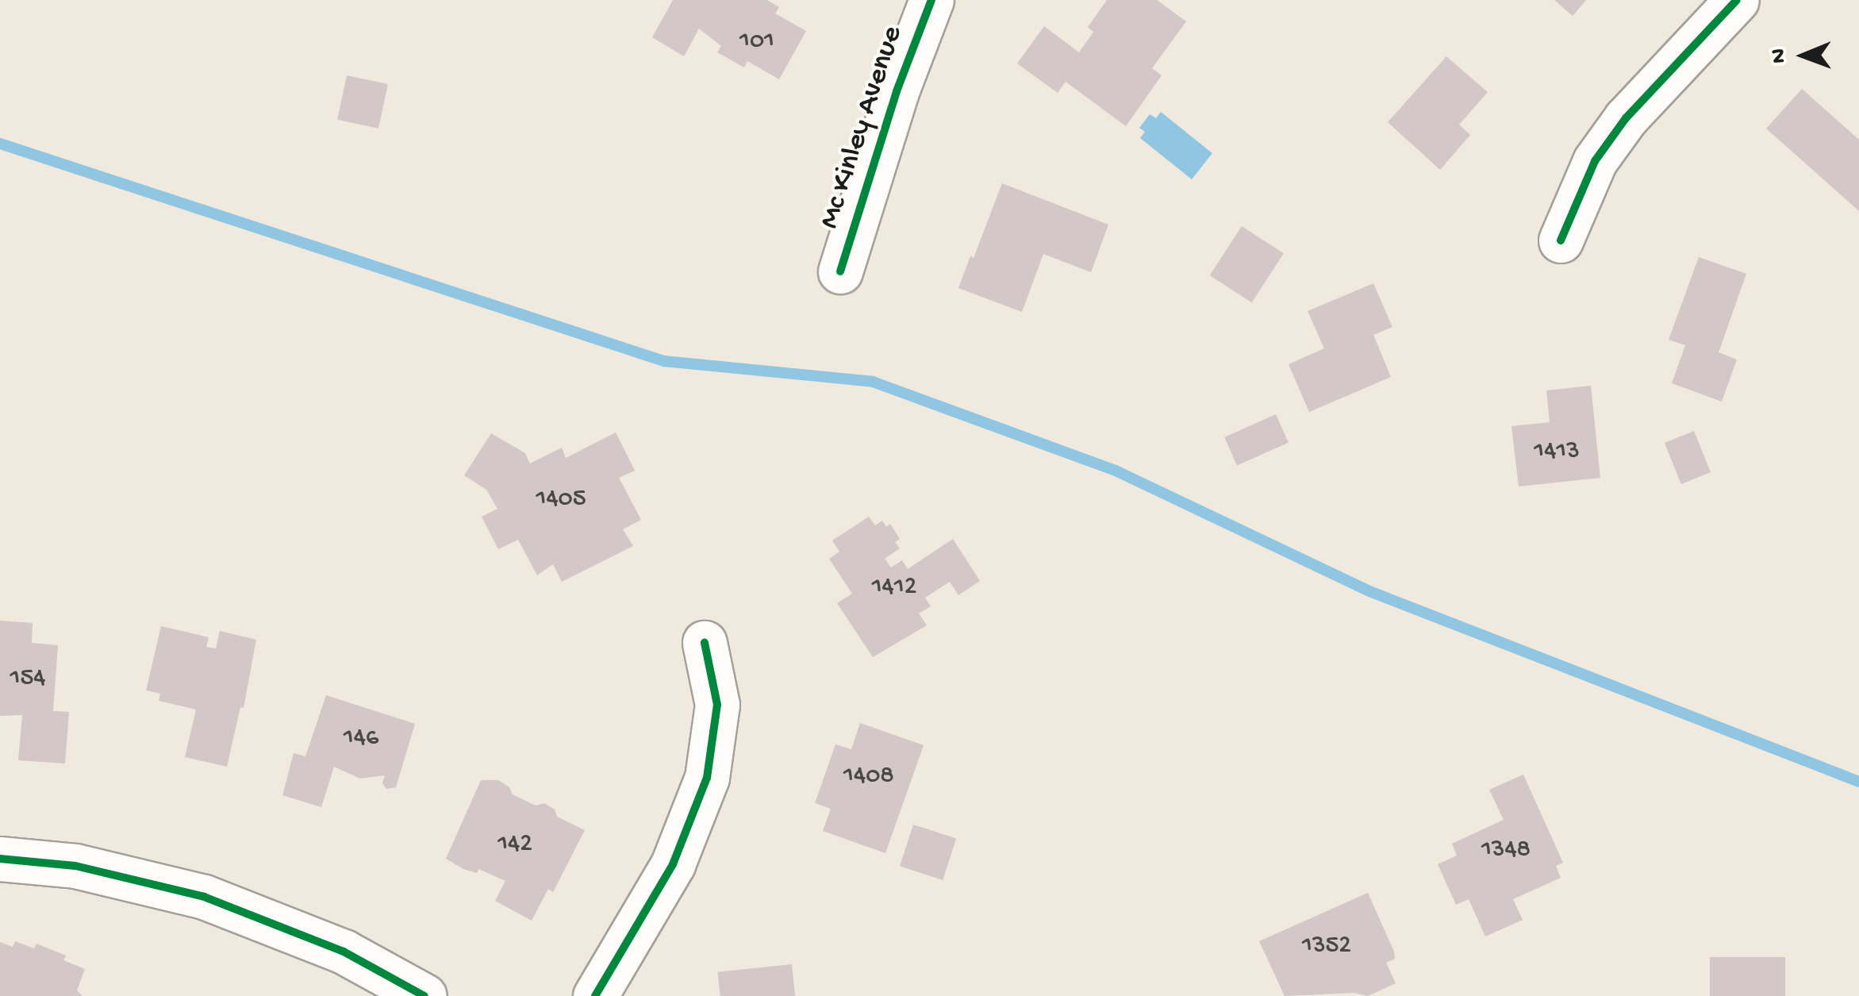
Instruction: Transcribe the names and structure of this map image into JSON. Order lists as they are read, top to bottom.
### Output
{
  "streets": {
    "street": ["Mc Kinley Avenue"]
  },
  "house_numbers": [
    "101",
    "1413",
    "1405",
    "1412",
    "154",
    "146",
    "1408",
    "142",
    "1348",
    "1352"
  ],
  "north": "left"
}
